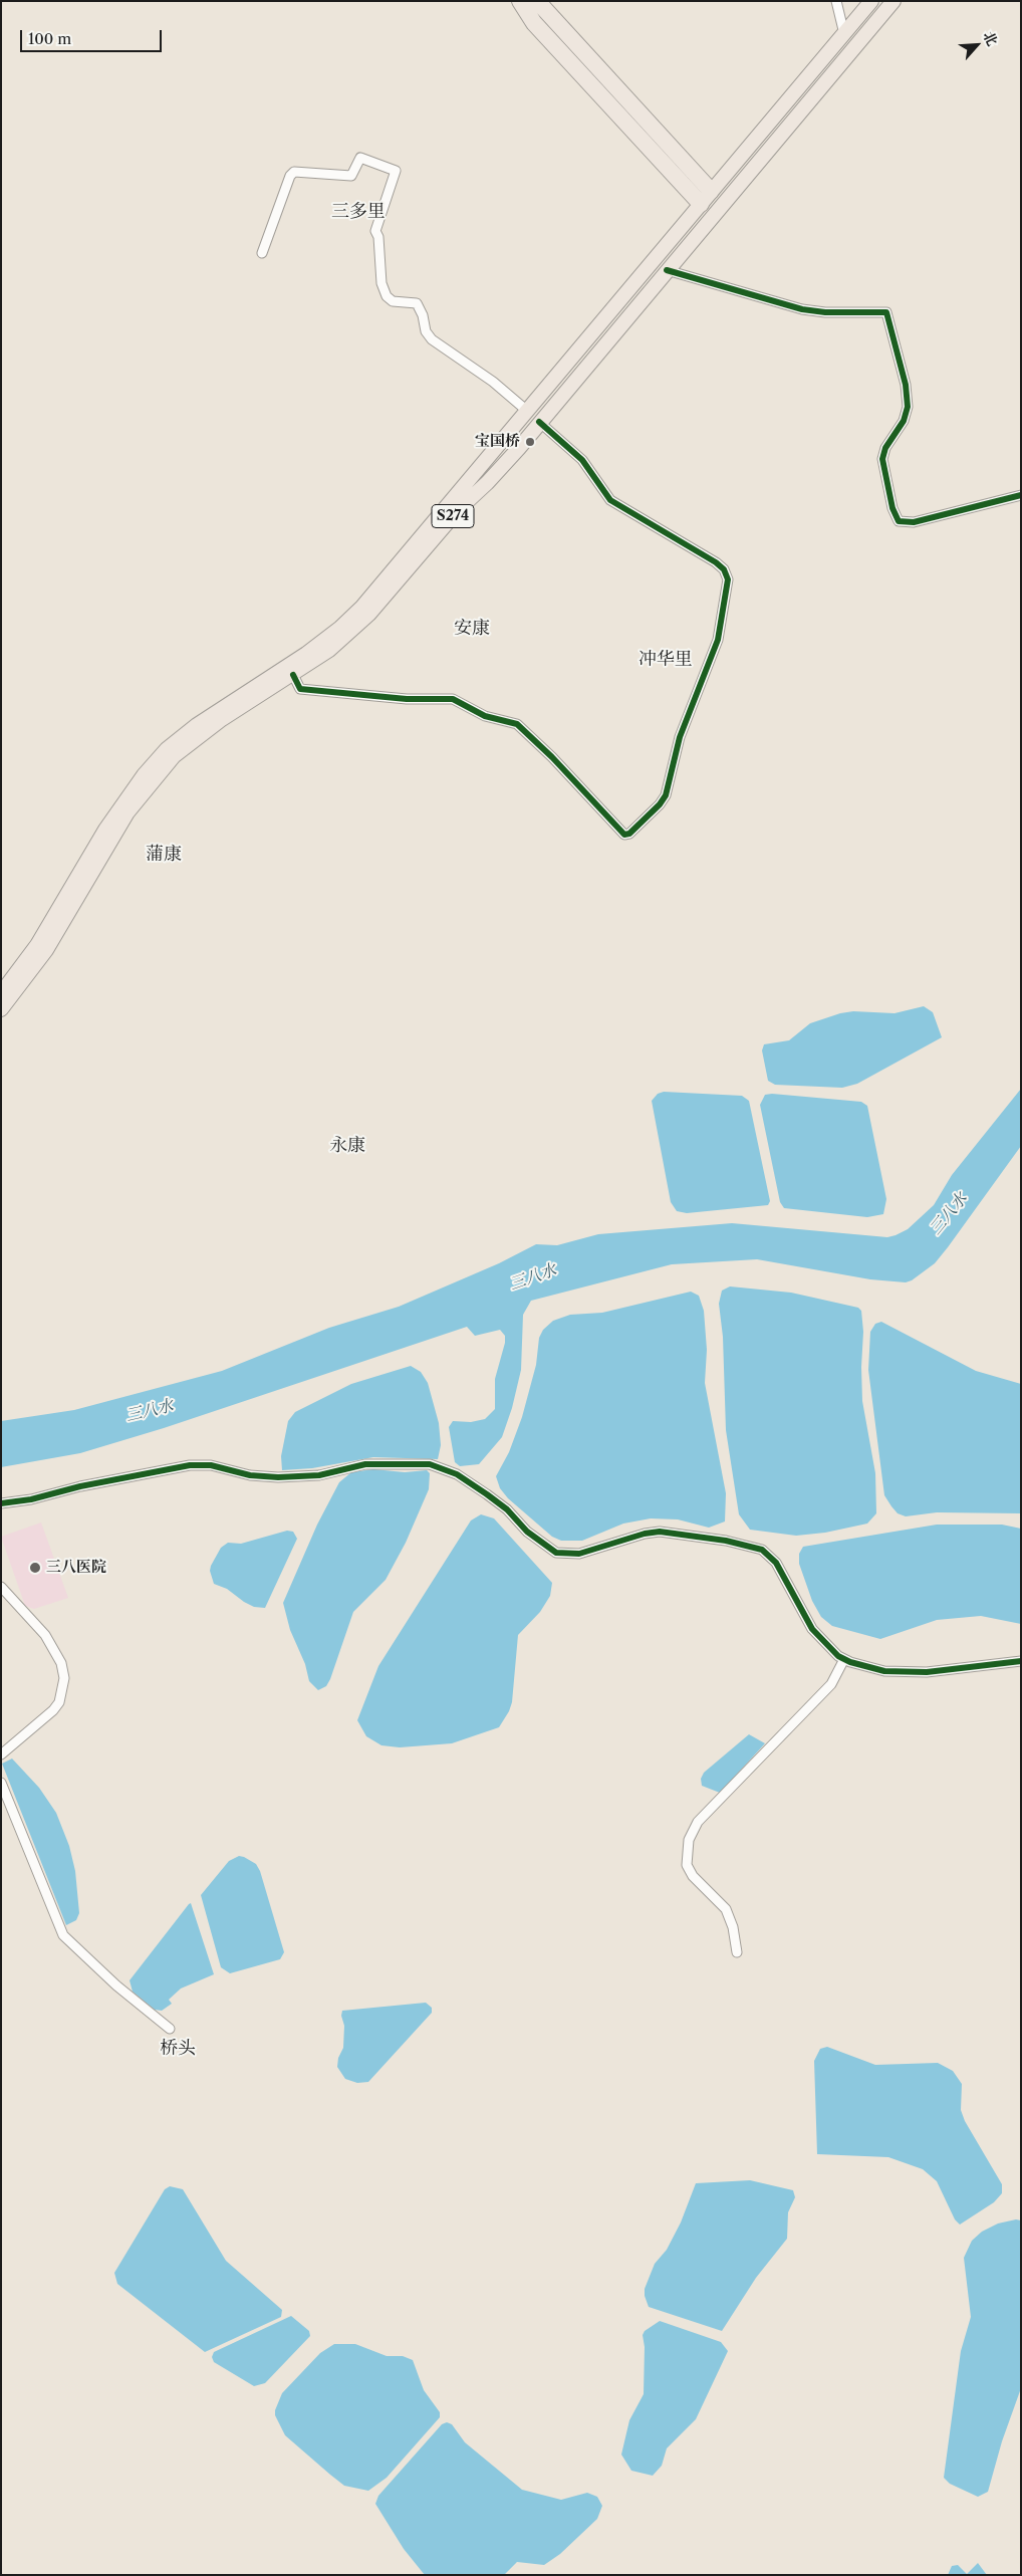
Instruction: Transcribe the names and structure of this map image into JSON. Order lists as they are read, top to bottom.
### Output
{
  "streets": {
    "main road": ["S274"]
  },
  "districts": [
    "三多里",
    "安康",
    "冲华里",
    "蒲康",
    "永康",
    "桥头"
  ],
  "water": ["三八水"],
  "places": ["宝国桥", "三八医院"],
  "scale_bar": "100 m",
  "north": "top right"
}
